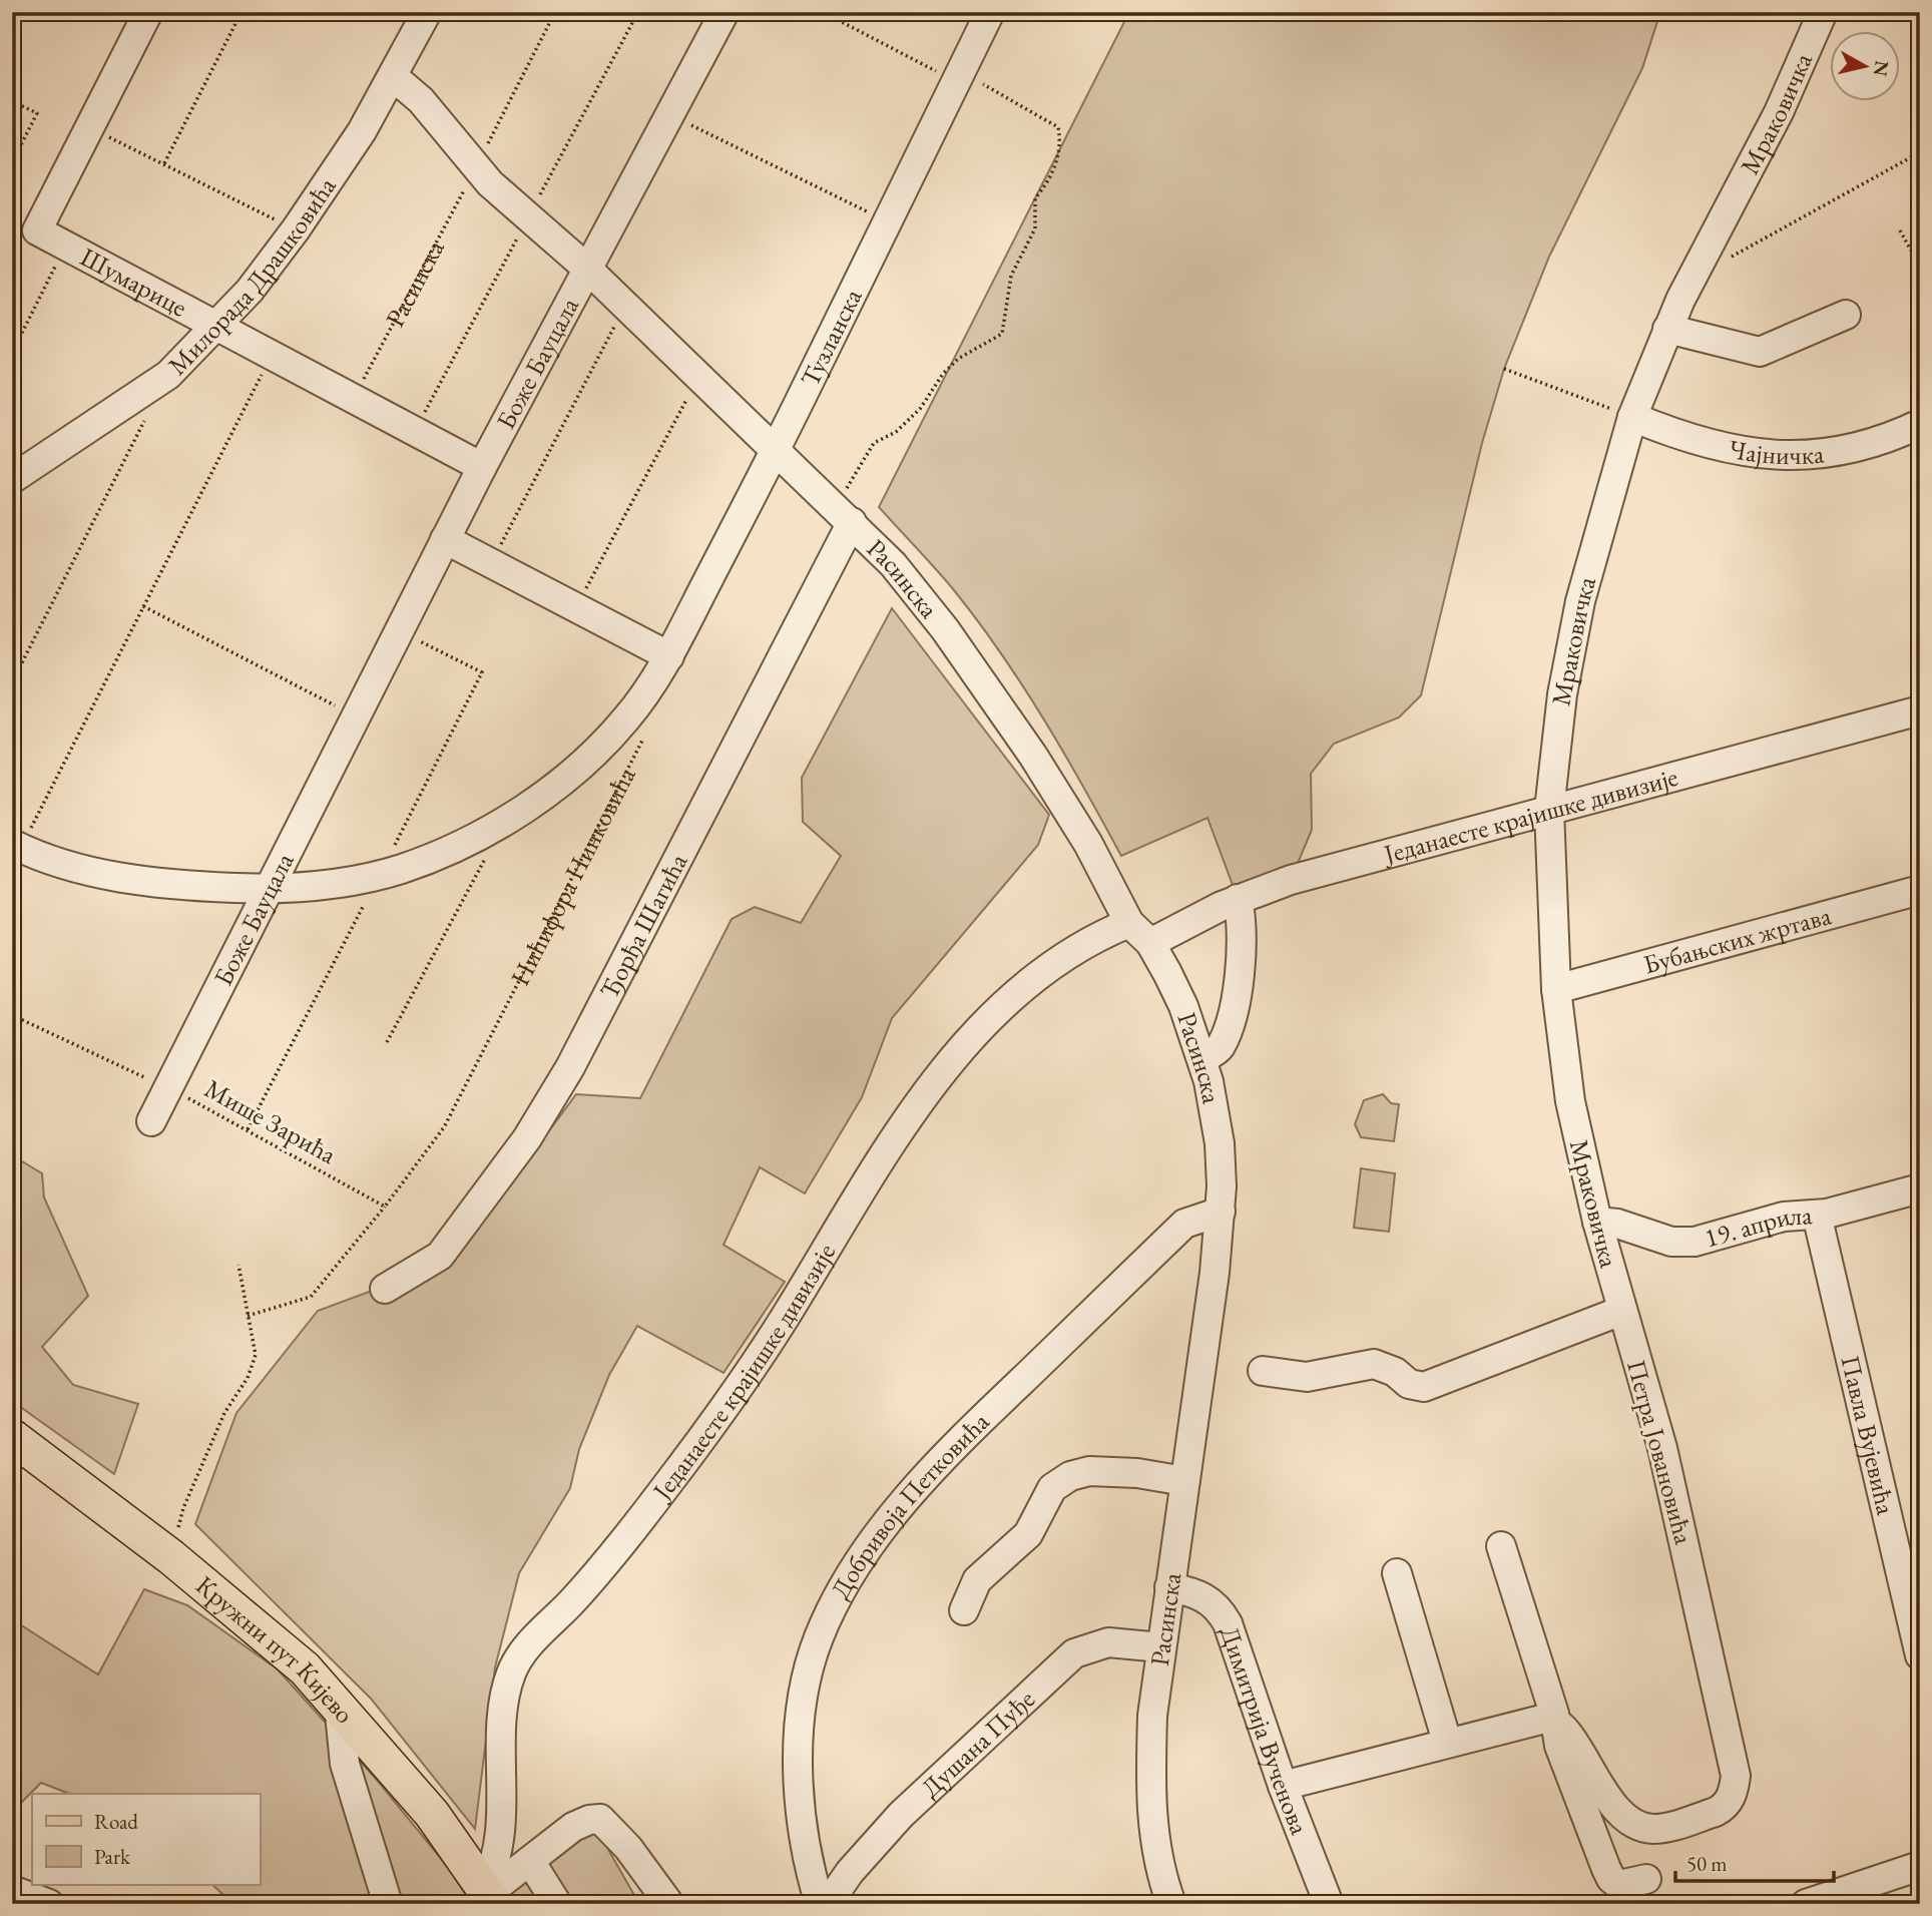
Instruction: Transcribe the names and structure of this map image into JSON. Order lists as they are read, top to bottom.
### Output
{
  "streets": {
    "main road": ["Кружни пут Кијево"],
    "street": [
      "Мраковичка",
      "Милорада Драшковића",
      "Шумарице",
      "Расинска",
      "Тузланска",
      "Боже Бауцала",
      "Чајничка",
      "Једанаесте крајишке дивизије",
      "Нићифора Нинковића",
      "Ђорђа Шагића",
      "Бубањских жртава",
      "19. априла",
      "Павла Вујевића",
      "Петра Јовановића",
      "Добривоја Петковића",
      "Димитрија Вученова",
      "Душана Пуђе"
    ],
    "path": ["Мише Зарића"]
  },
  "crossings": [
    ["Мраковичка", "Чајничка"],
    ["Мраковичка", "Једанаесте крајишке дивизије"],
    ["Мраковичка", "Бубањских жртава"],
    ["Мраковичка", "19. априла"],
    ["Мраковичка", "Петра Јовановића"],
    ["Милорада Драшковића", "Шумарице"],
    ["Милорада Драшковића", "Расинска"],
    ["Шумарице", "Расинска"],
    ["Шумарице", "Боже Бауцала"],
    ["Расинска", "Тузланска"],
    ["Расинска", "Боже Бауцала"],
    ["Расинска", "Једанаесте крајишке дивизије"],
    ["Расинска", "Нићифора Нинковића"],
    ["Расинска", "Ђорђа Шагића"],
    ["Расинска", "Добривоја Петковића"],
    ["Расинска", "Димитрија Вученова"],
    ["Расинска", "Душана Пуђе"],
    ["Тузланска", "Нићифора Нинковића"],
    ["Боже Бауцала", "Нићифора Нинковића"],
    ["Боже Бауцала", "Мише Зарића"],
    ["Једанаесте крајишке дивизије", "Кружни пут Кијево"],
    ["Нићифора Нинковића", "Мише Зарића"],
    ["19. априла", "Павла Вујевића"]
  ],
  "legend": ["Road", "Park"],
  "scale_bar": "50 m",
  "north": "right"
}
